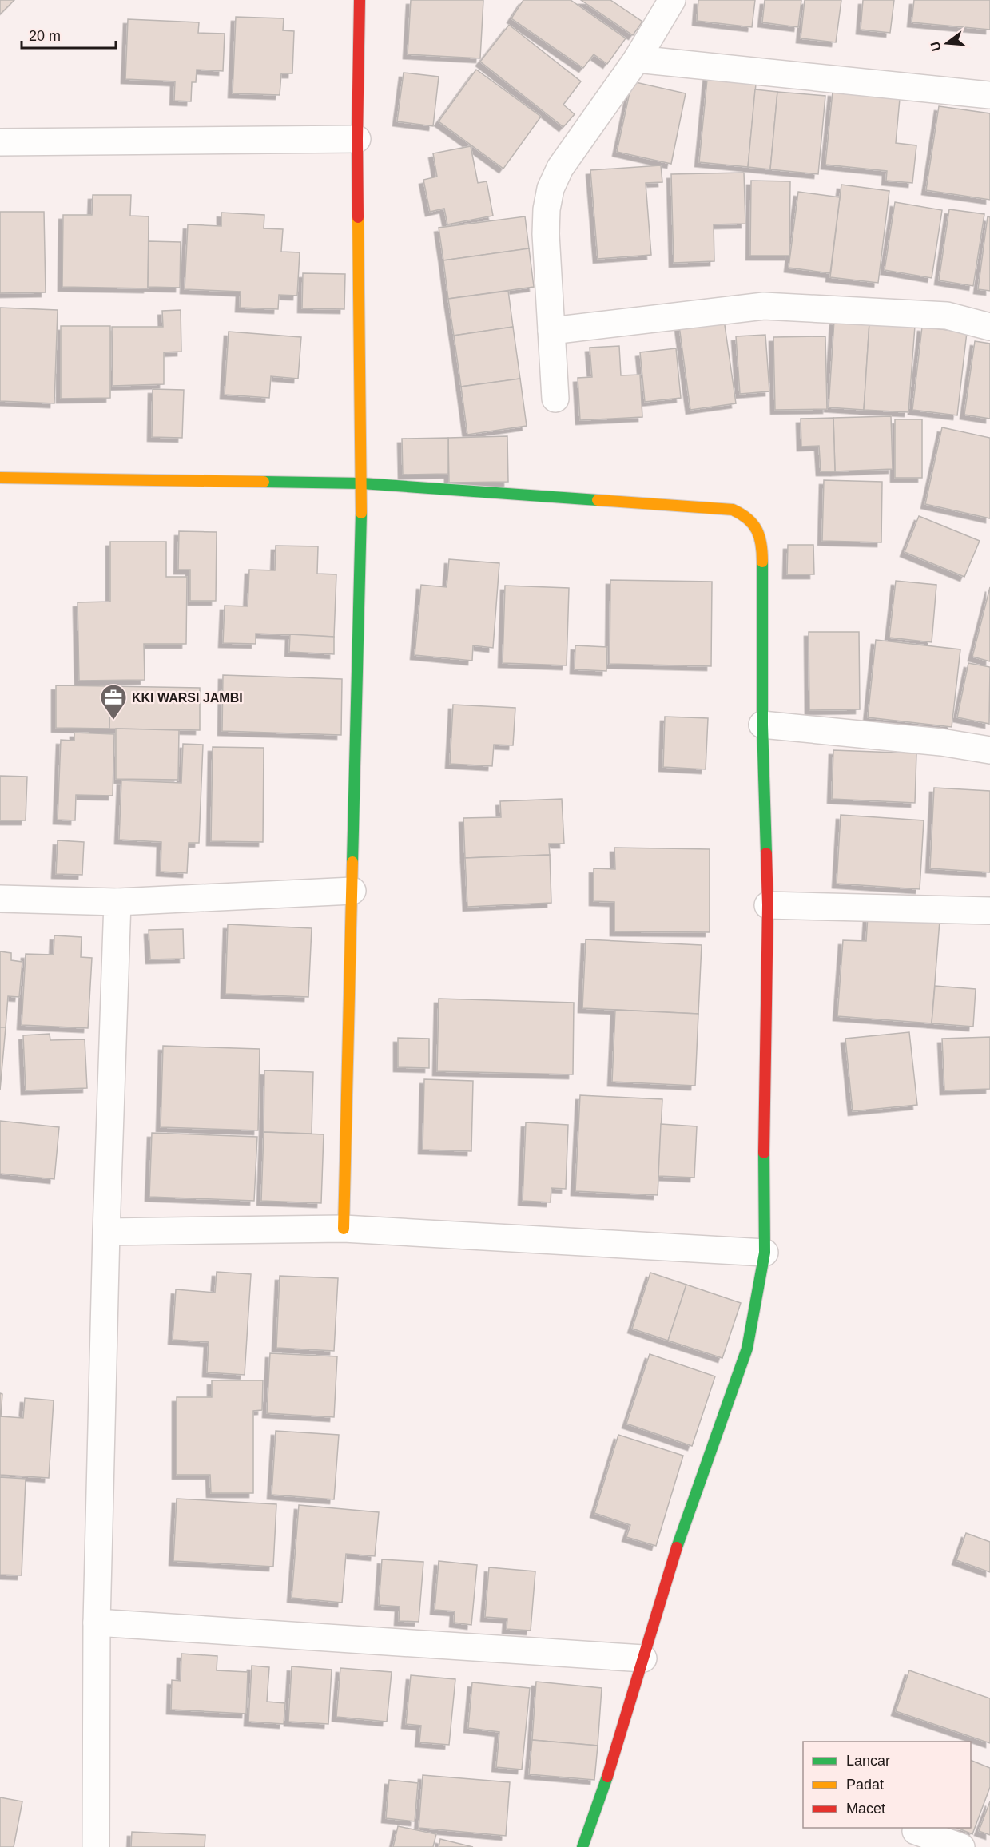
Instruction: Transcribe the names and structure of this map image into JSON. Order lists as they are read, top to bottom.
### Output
{
  "places": {
    "office": ["KKI WARSI JAMBI"]
  },
  "legend": ["Lancar", "Padat", "Macet"],
  "scale_bar": "20 m",
  "north": "left"
}
